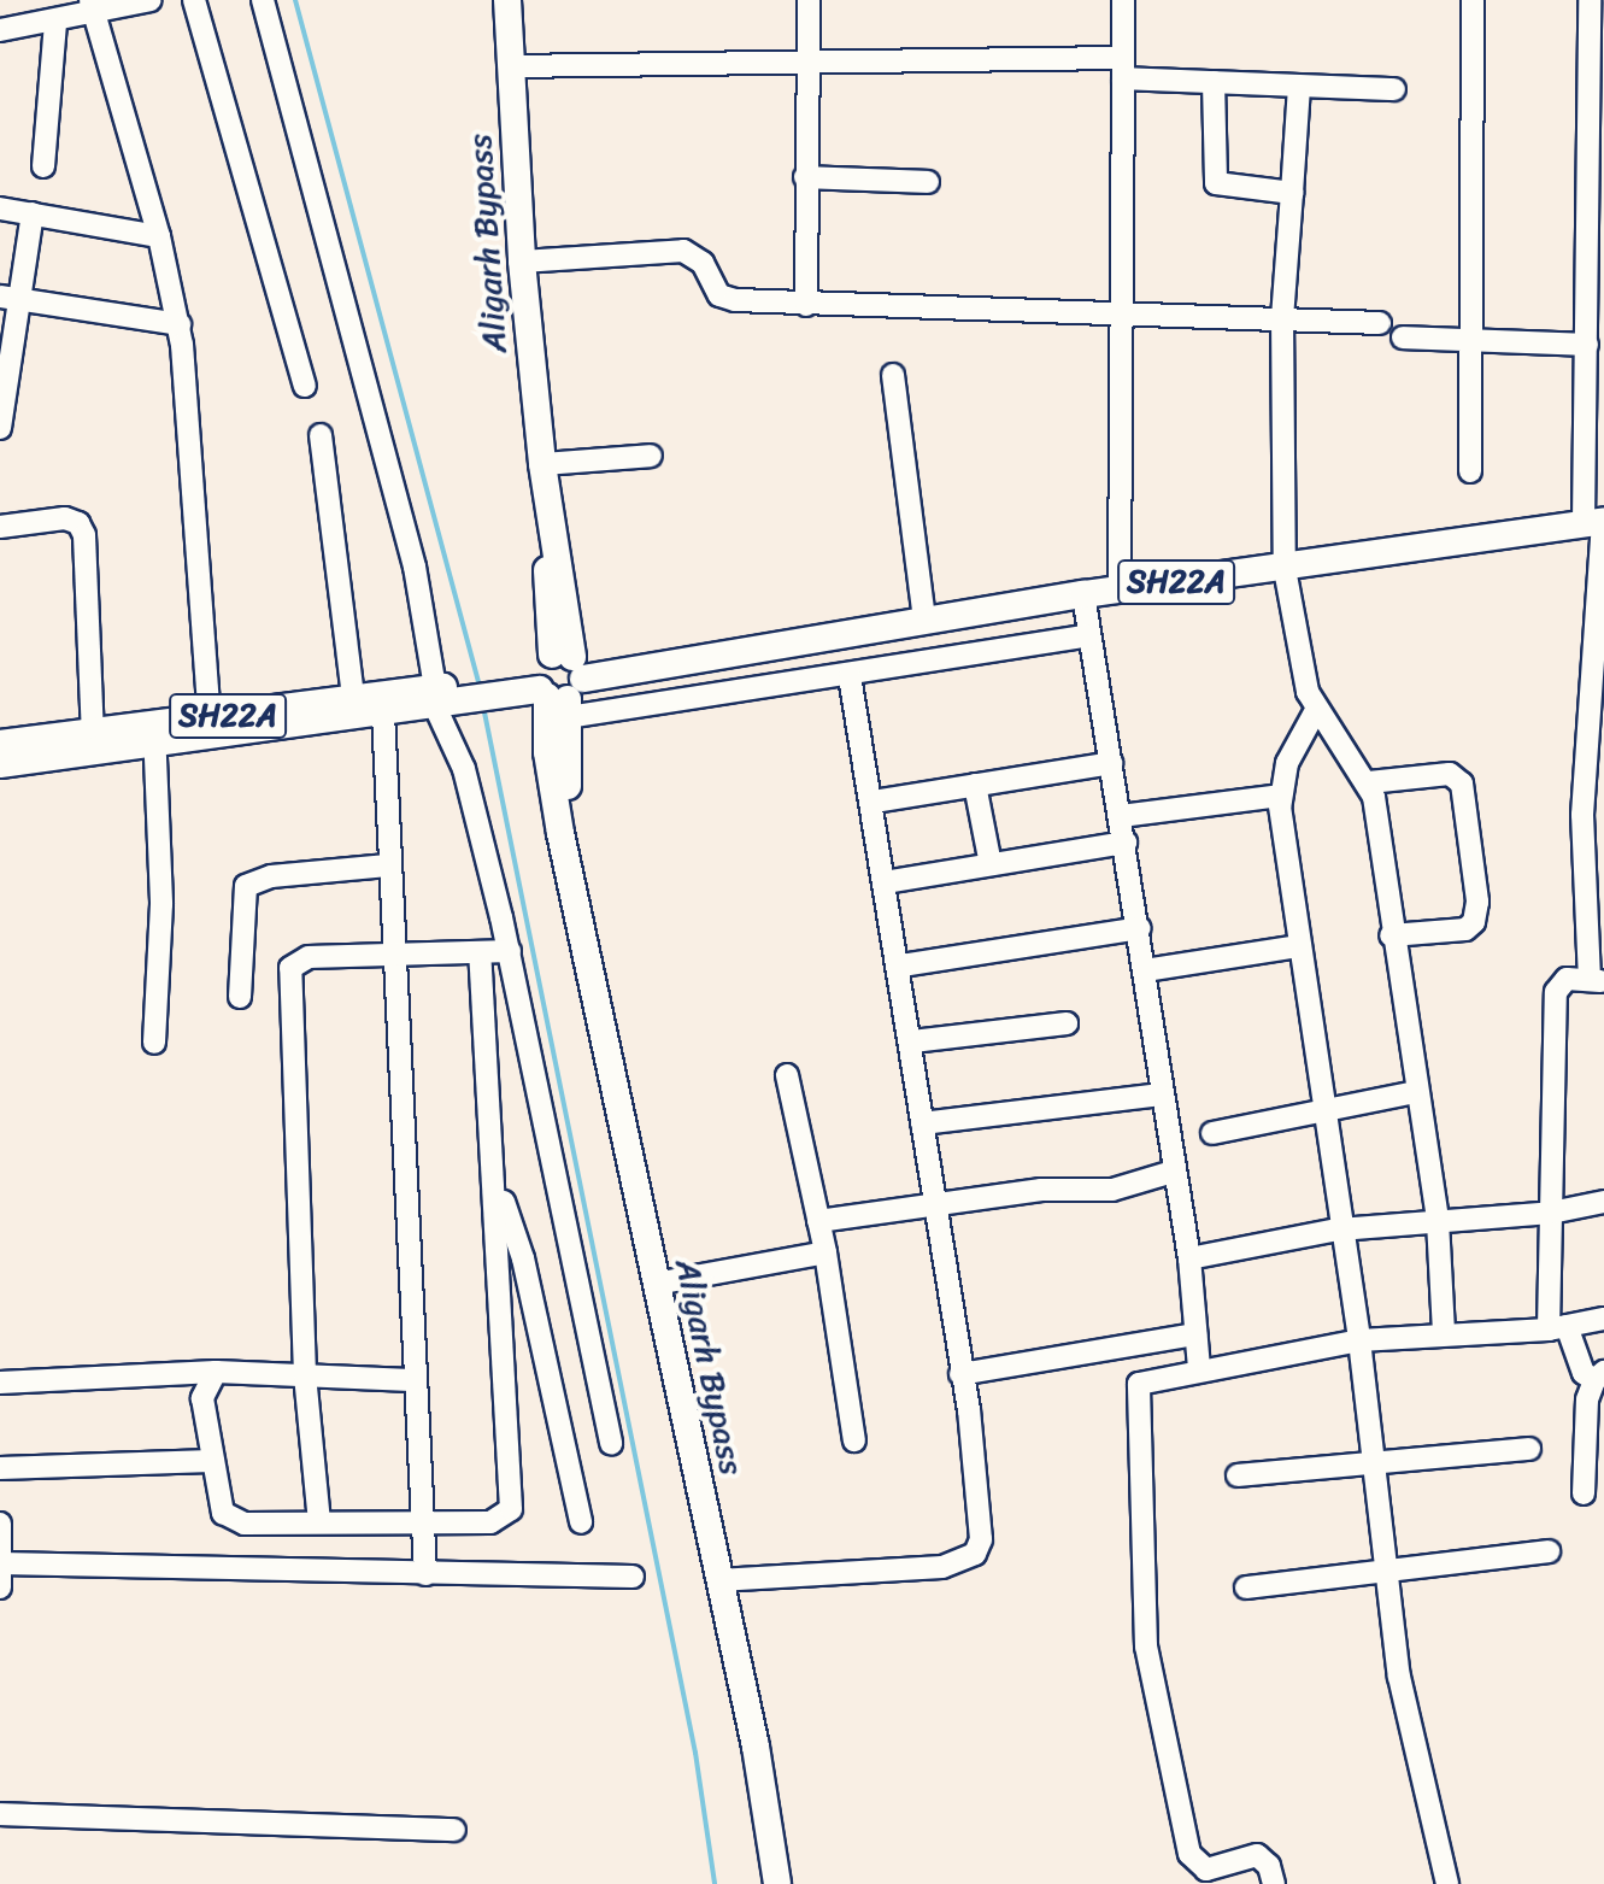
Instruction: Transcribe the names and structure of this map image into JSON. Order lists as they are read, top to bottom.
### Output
{
  "streets": {
    "main road": ["Aligarh Bypass", "SH22A"]
  },
  "crossings": [
    ["Aligarh Bypass", "SH22A"]
  ]
}
